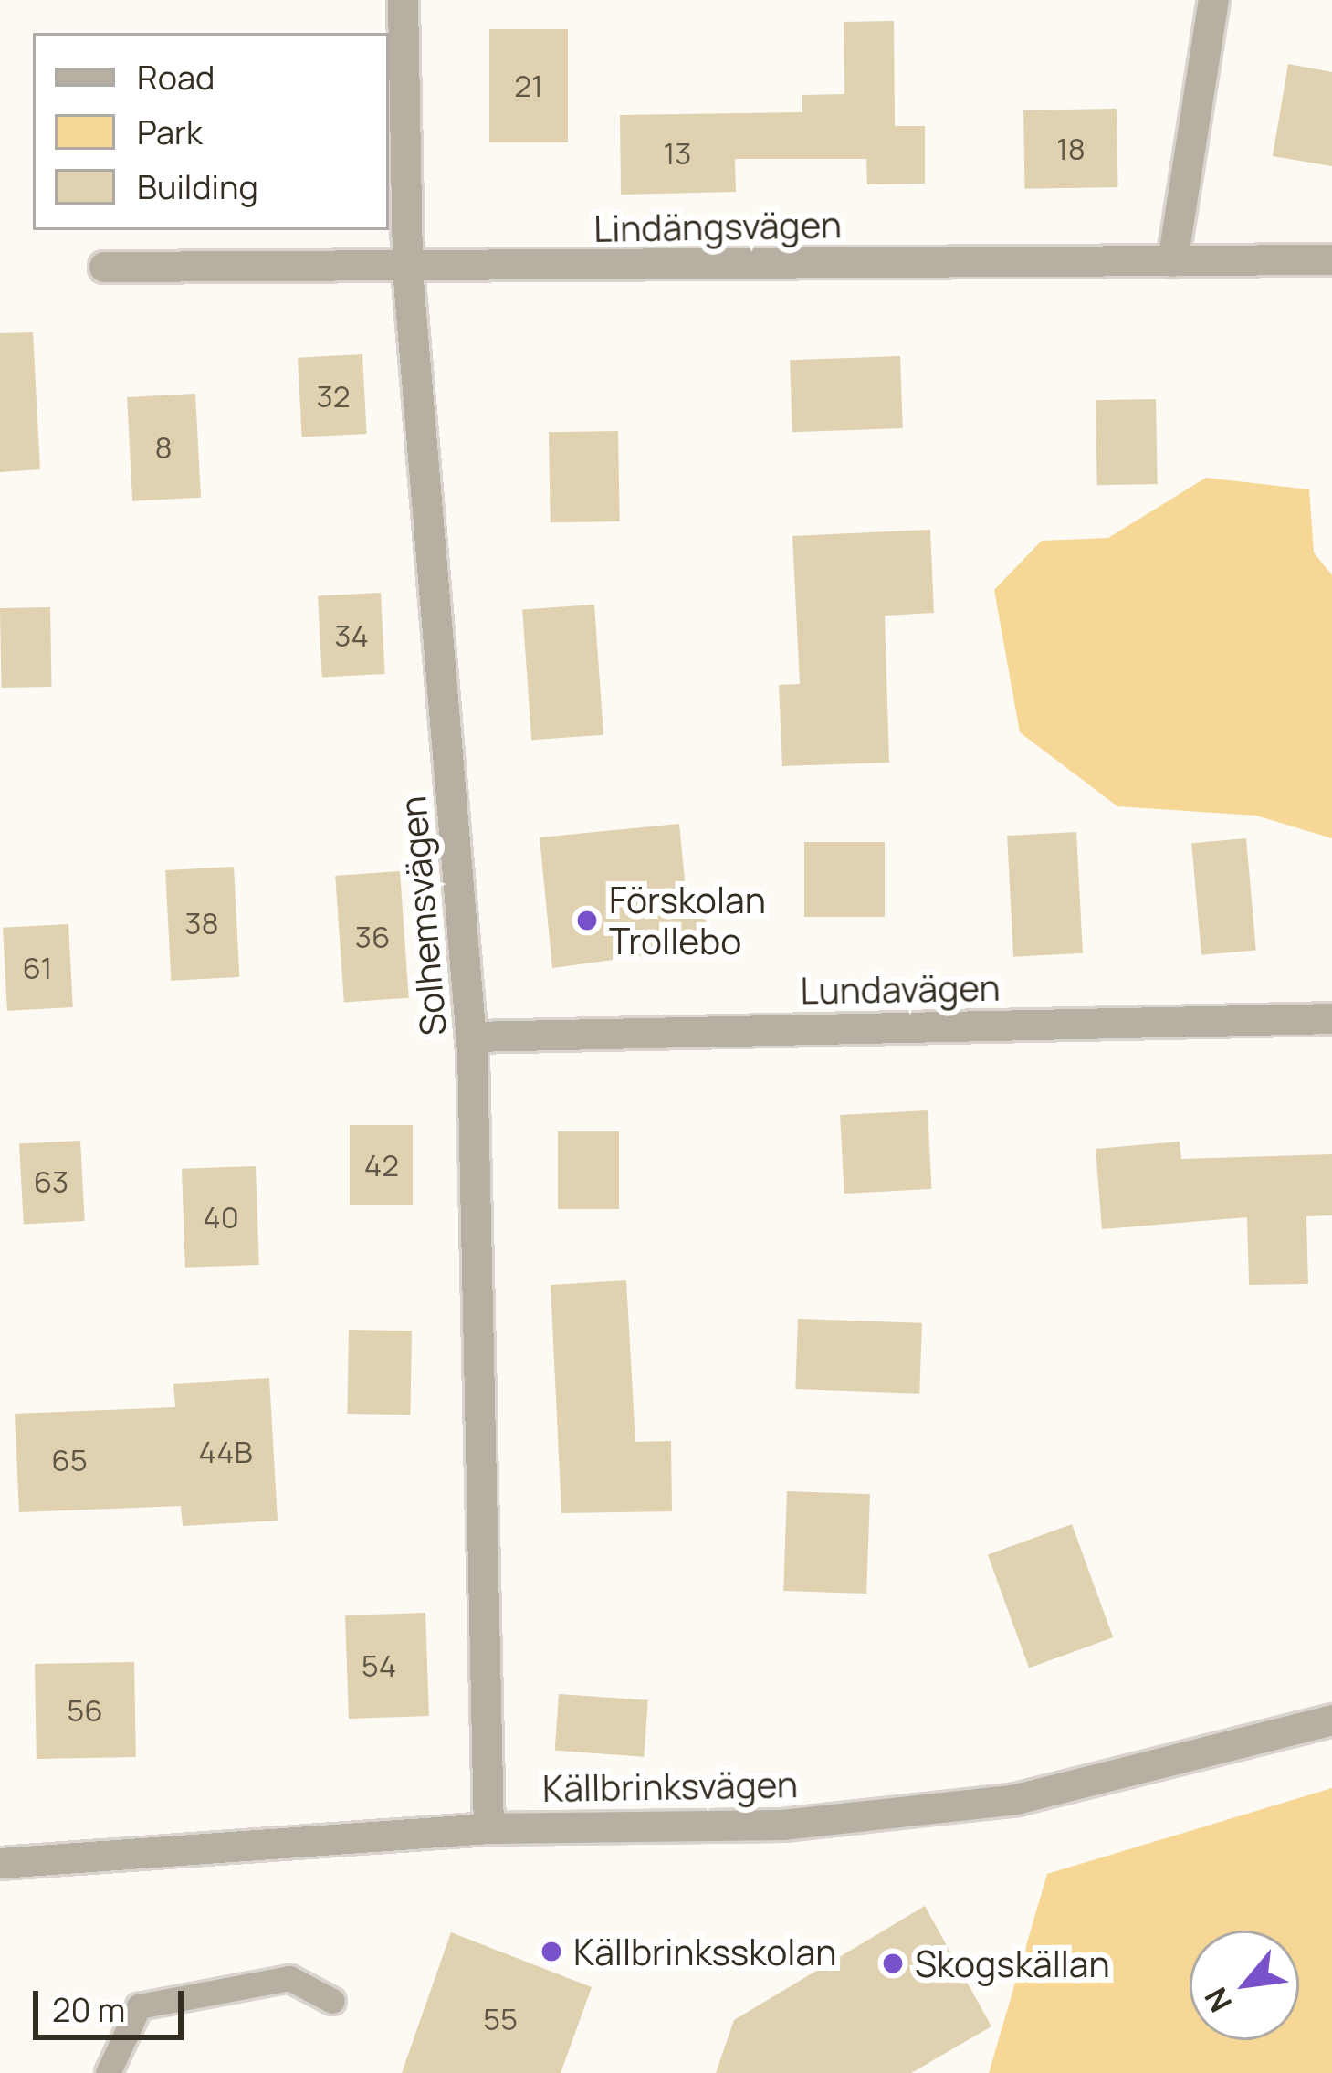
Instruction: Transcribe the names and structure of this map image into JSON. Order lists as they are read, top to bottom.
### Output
{
  "streets": {
    "street": [
      "Lindängsvägen",
      "Solhemsvägen",
      "Lundavägen",
      "Källbrinksvägen"
    ]
  },
  "crossings": [
    ["Lindängsvägen", "Solhemsvägen"],
    ["Solhemsvägen", "Lundavägen"],
    ["Solhemsvägen", "Källbrinksvägen"]
  ],
  "places": ["Förskolan Trollebo", "Källbrinksskolan", "Skogskällan"],
  "house_numbers": [
    "21",
    "18",
    "13",
    "32",
    "8",
    "34",
    "38",
    "36",
    "61",
    "42",
    "63",
    "40",
    "44B",
    "65",
    "54",
    "56",
    "55"
  ],
  "legend": ["Road", "Park", "Building"],
  "scale_bar": "20 m",
  "north": "bottom left"
}
